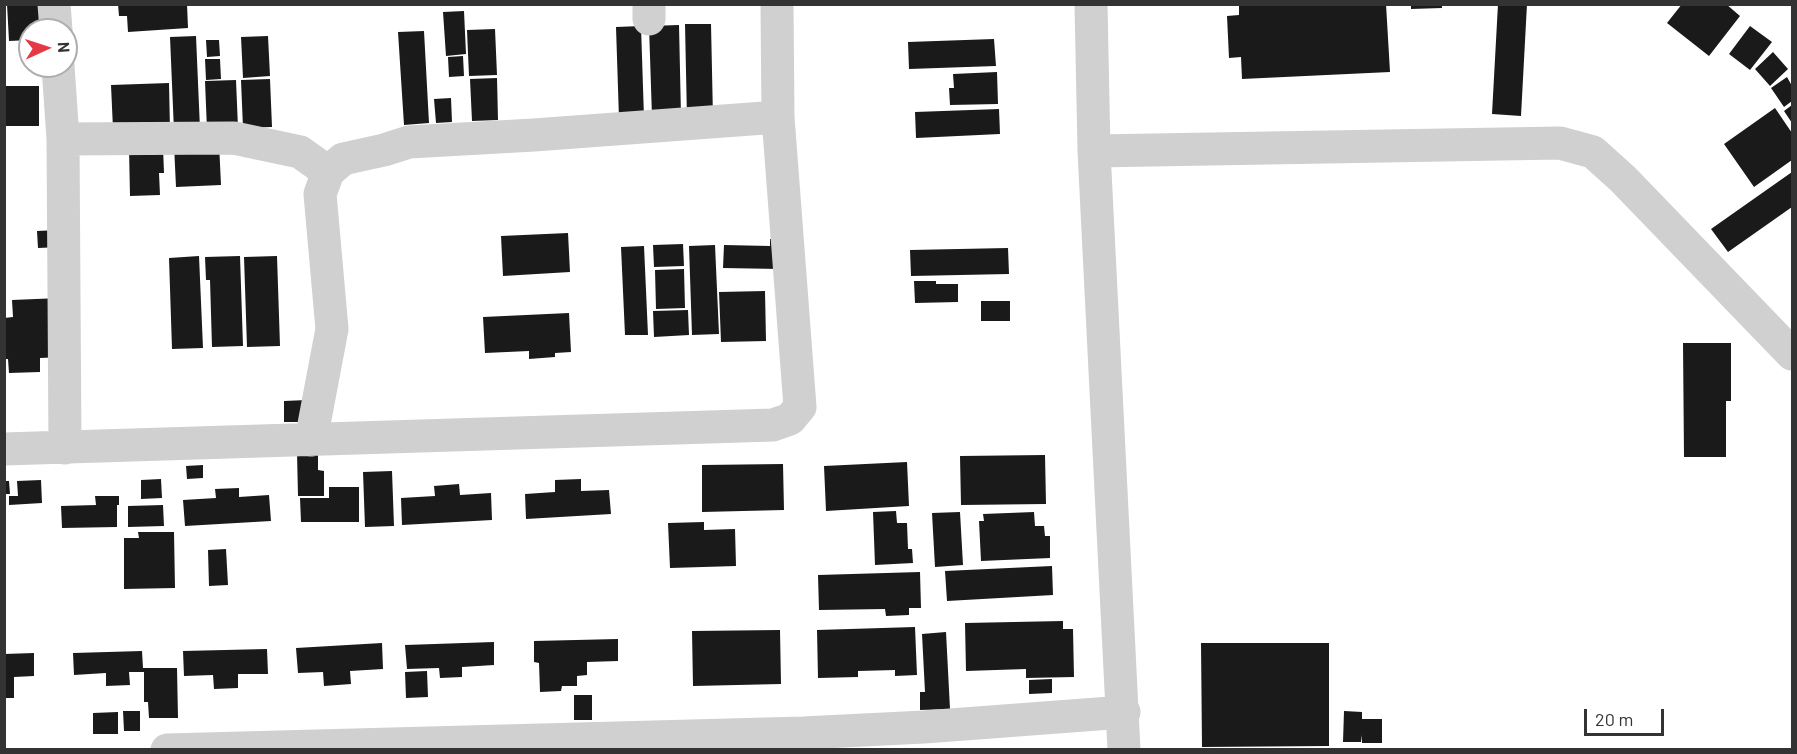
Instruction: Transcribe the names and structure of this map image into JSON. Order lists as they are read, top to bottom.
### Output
{
  "scale_bar": "20 m",
  "north": "right"
}
